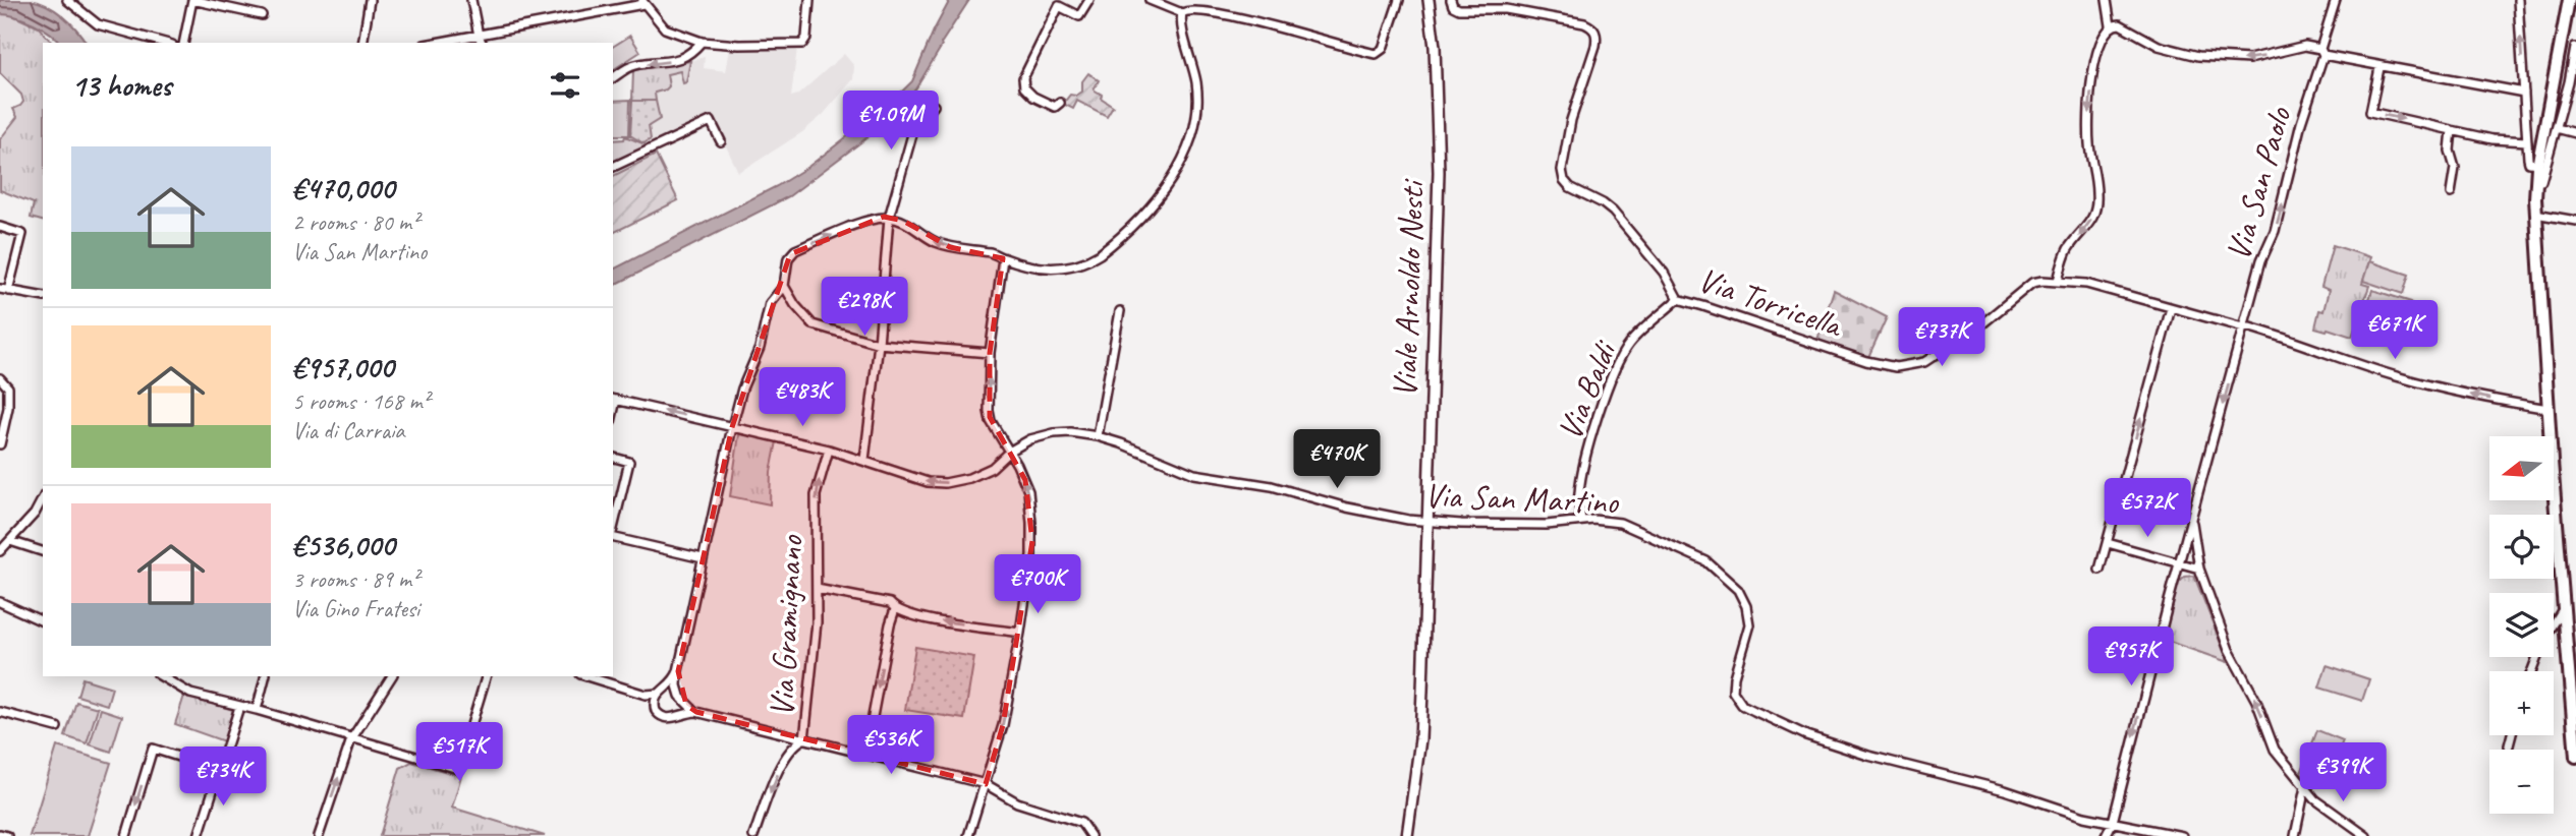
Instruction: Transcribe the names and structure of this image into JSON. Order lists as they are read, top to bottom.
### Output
{
  "streets": {
    "street": [
      "Via San Paolo",
      "Viale Arnoldo Nesti",
      "Via Torricella",
      "Via Baldi",
      "Via San Martino",
      "Via Gramignano"
    ]
  },
  "crossings": [
    ["Via San Paolo", "Via Torricella"],
    ["Via San Paolo", "Via San Martino"],
    ["Viale Arnoldo Nesti", "Via San Martino"],
    ["Via Torricella", "Via Baldi"],
    ["Via Baldi", "Via San Martino"],
    ["Via San Martino", "Via Gramignano"]
  ],
  "north": "left",
  "page": {
    "heading": "13 homes",
    "price": [
      "€1.09M",
      "€298K",
      "€671K",
      "€737K",
      "€483K",
      "€470K",
      "€572K",
      "€700K",
      "€957K",
      "€536K",
      "€517K",
      "€399K",
      "€734K"
    ],
    "list": [
      {
        "name": "€470,000",
        "note": "2 rooms · 80 m² · Via San Martino"
      },
      {
        "name": "€957,000",
        "note": "5 rooms · 168 m² · Via di Carraia"
      },
      {
        "name": "€536,000",
        "note": "3 rooms · 89 m² · Via Gino Fratesi"
      }
    ],
    "map_buttons": ["+", "−"]
  }
}
